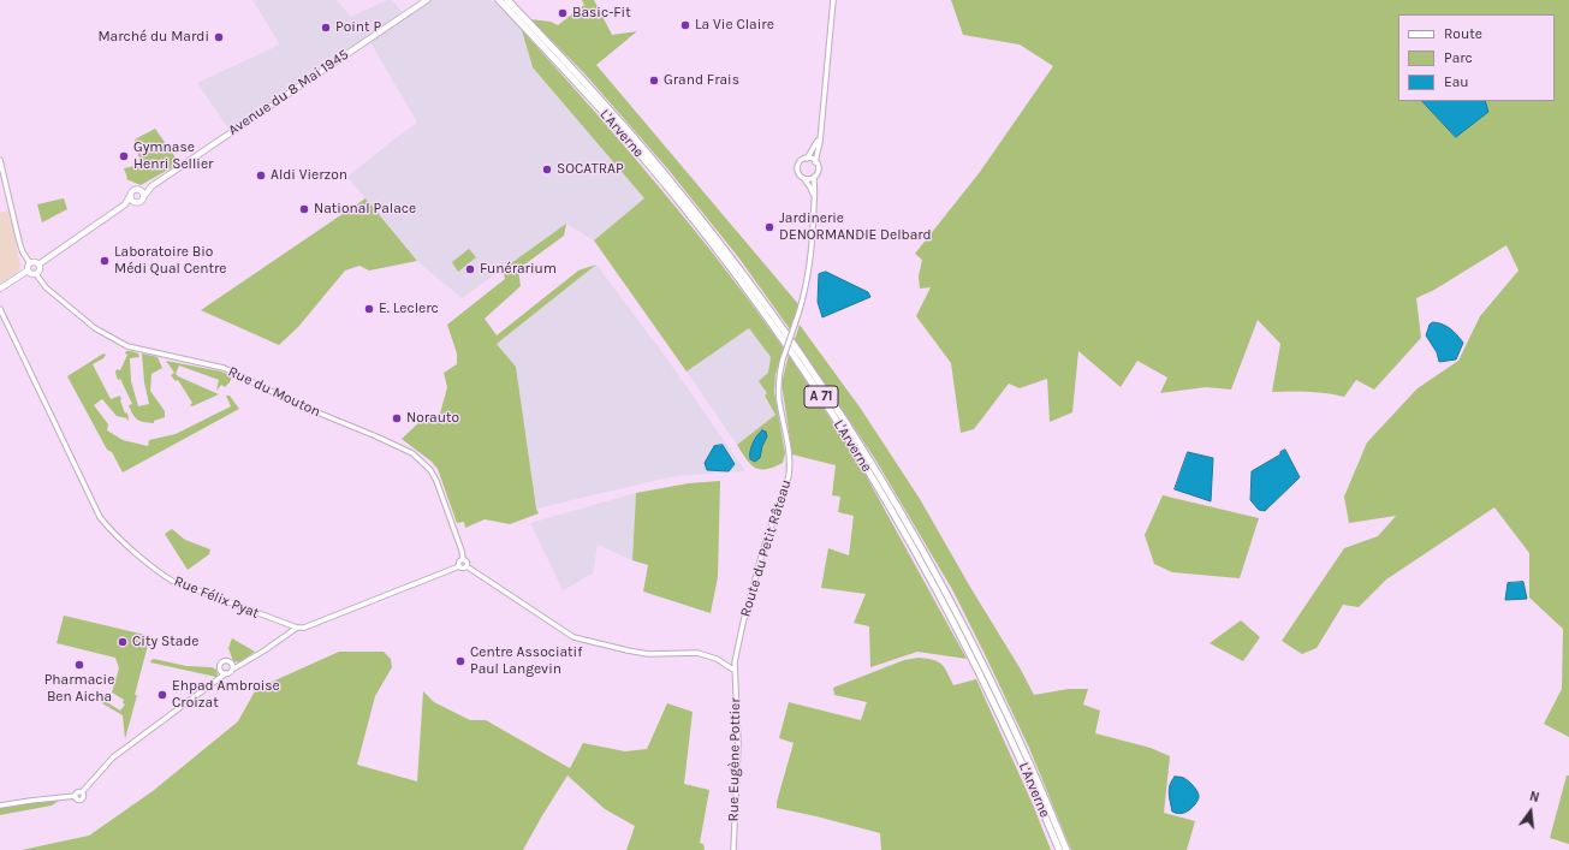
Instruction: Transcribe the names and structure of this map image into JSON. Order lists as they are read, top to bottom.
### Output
{
  "streets": {
    "highway": ["L'Arverne", "A 71"],
    "main road": ["Avenue du 8 Mai 1945"],
    "street": [
      "Rue du Mouton",
      "Route du Petit Râteau",
      "Rue Félix Pyat",
      "Rue Eugène Pottier"
    ]
  },
  "crossings": [
    ["Route du Petit Râteau", "Rue Eugène Pottier"]
  ],
  "places": [
    "Basic-Fit",
    "La Vie Claire",
    "Point P",
    "Marché du Mardi",
    "Grand Frais",
    "Gymnase Henri Sellier",
    "SOCATRAP",
    "Aldi Vierzon",
    "National Palace",
    "Jardinerie DENORMANDIE Delbard",
    "Laboratoire Bio Médi Qual Centre",
    "Funérarium",
    "E. Leclerc",
    "Norauto",
    "City Stade",
    "Centre Associatif Paul Langevin",
    "Pharmacie Ben Aicha",
    "Ehpad Ambroise Croizat"
  ],
  "legend": ["Route", "Parc", "Eau"],
  "north": "top"
}
